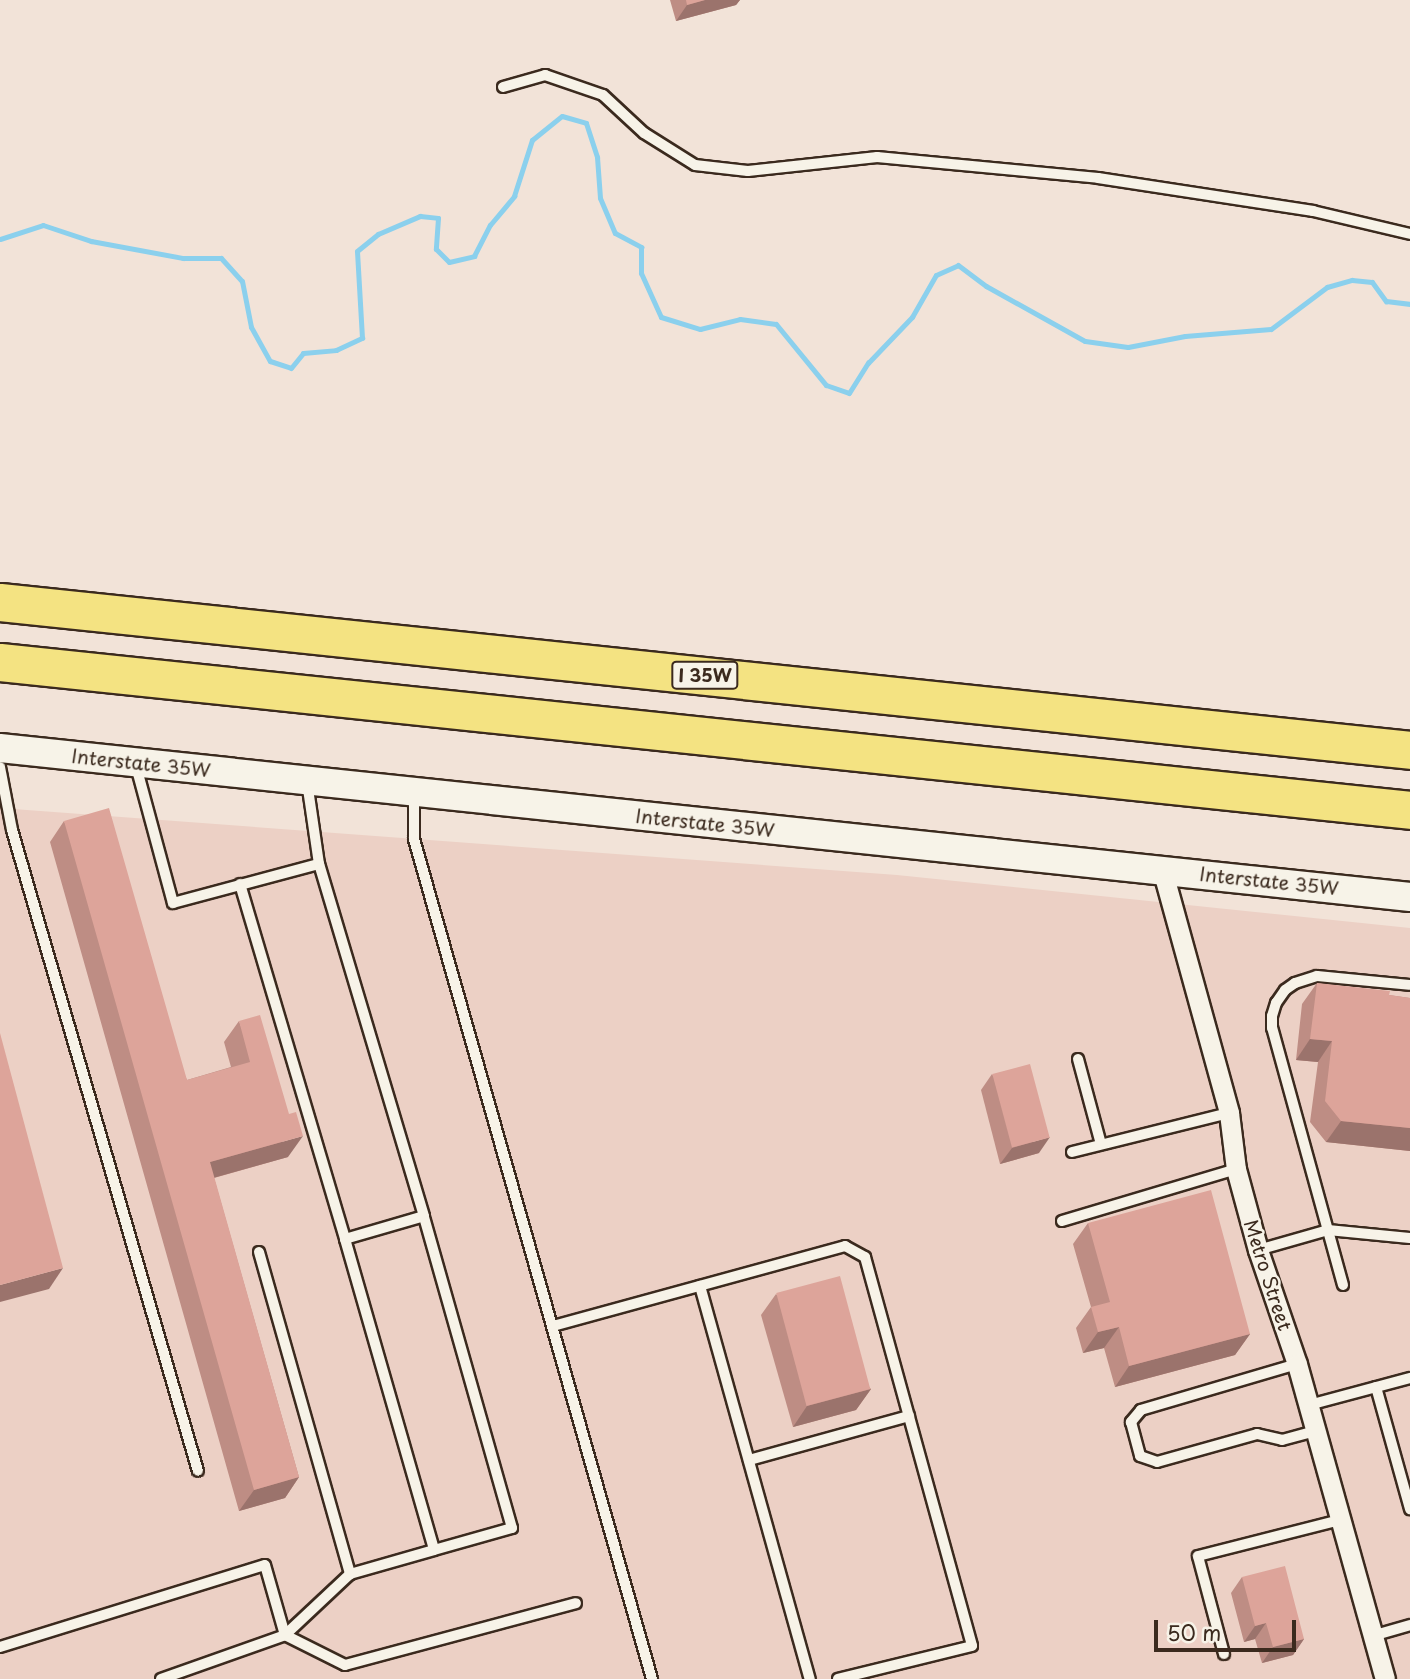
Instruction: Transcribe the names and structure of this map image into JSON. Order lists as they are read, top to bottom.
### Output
{
  "streets": {
    "highway": ["I 35W"],
    "street": ["Interstate 35W", "Metro Street"]
  },
  "crossings": [
    ["Interstate 35W", "Metro Street"]
  ],
  "scale_bar": "50 m"
}
